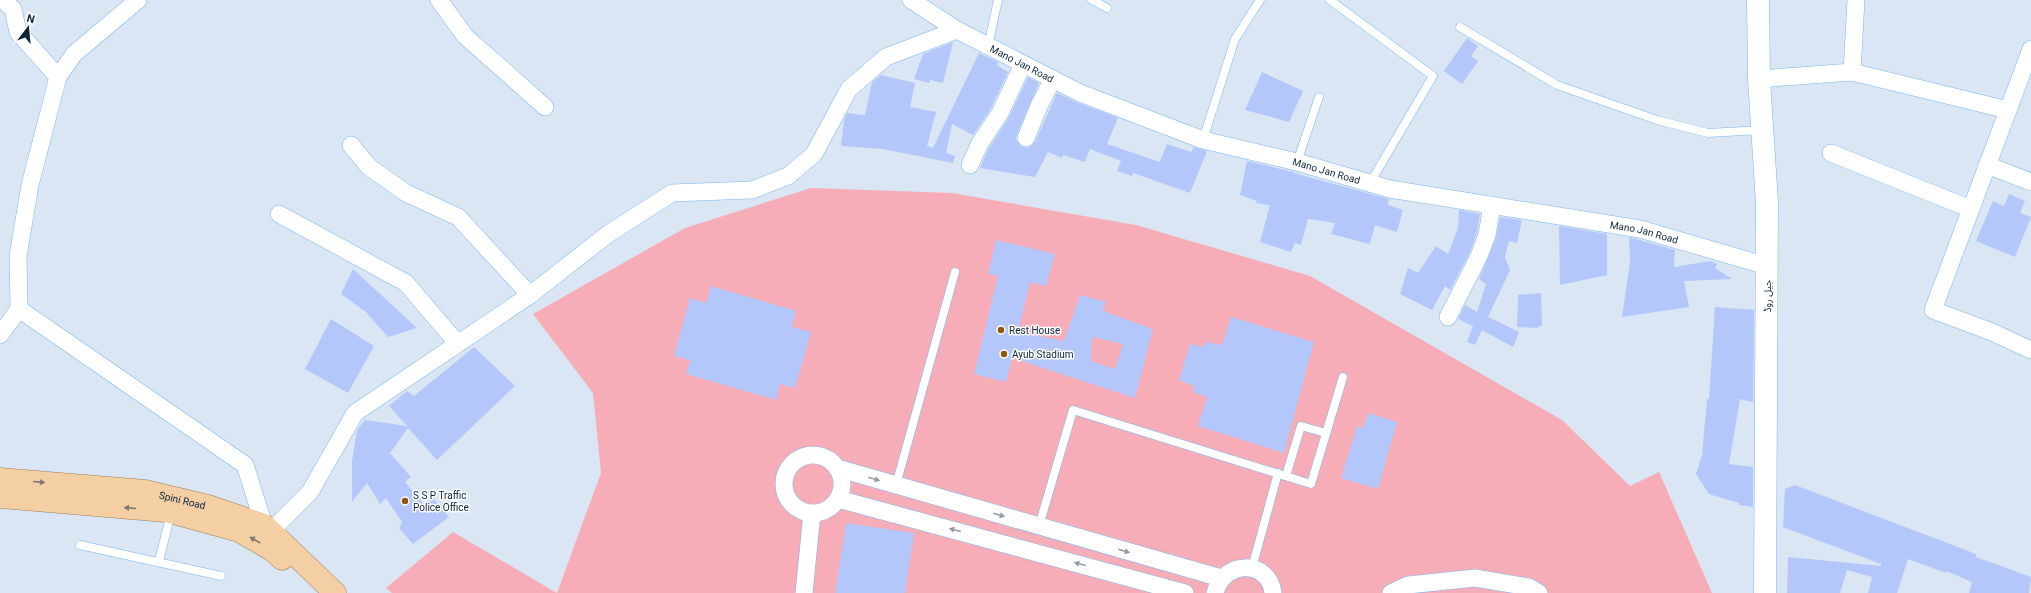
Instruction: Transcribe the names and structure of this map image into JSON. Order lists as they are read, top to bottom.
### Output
{
  "streets": {
    "main road": ["جیل روڈ", "Spini Road"],
    "street": ["Mano Jan Road"]
  },
  "crossings": [
    ["Mano Jan Road", "جیل روڈ"]
  ],
  "places": ["Rest House", "Ayub Stadium", "S S P Traffic Police Office"],
  "north": "top"
}
